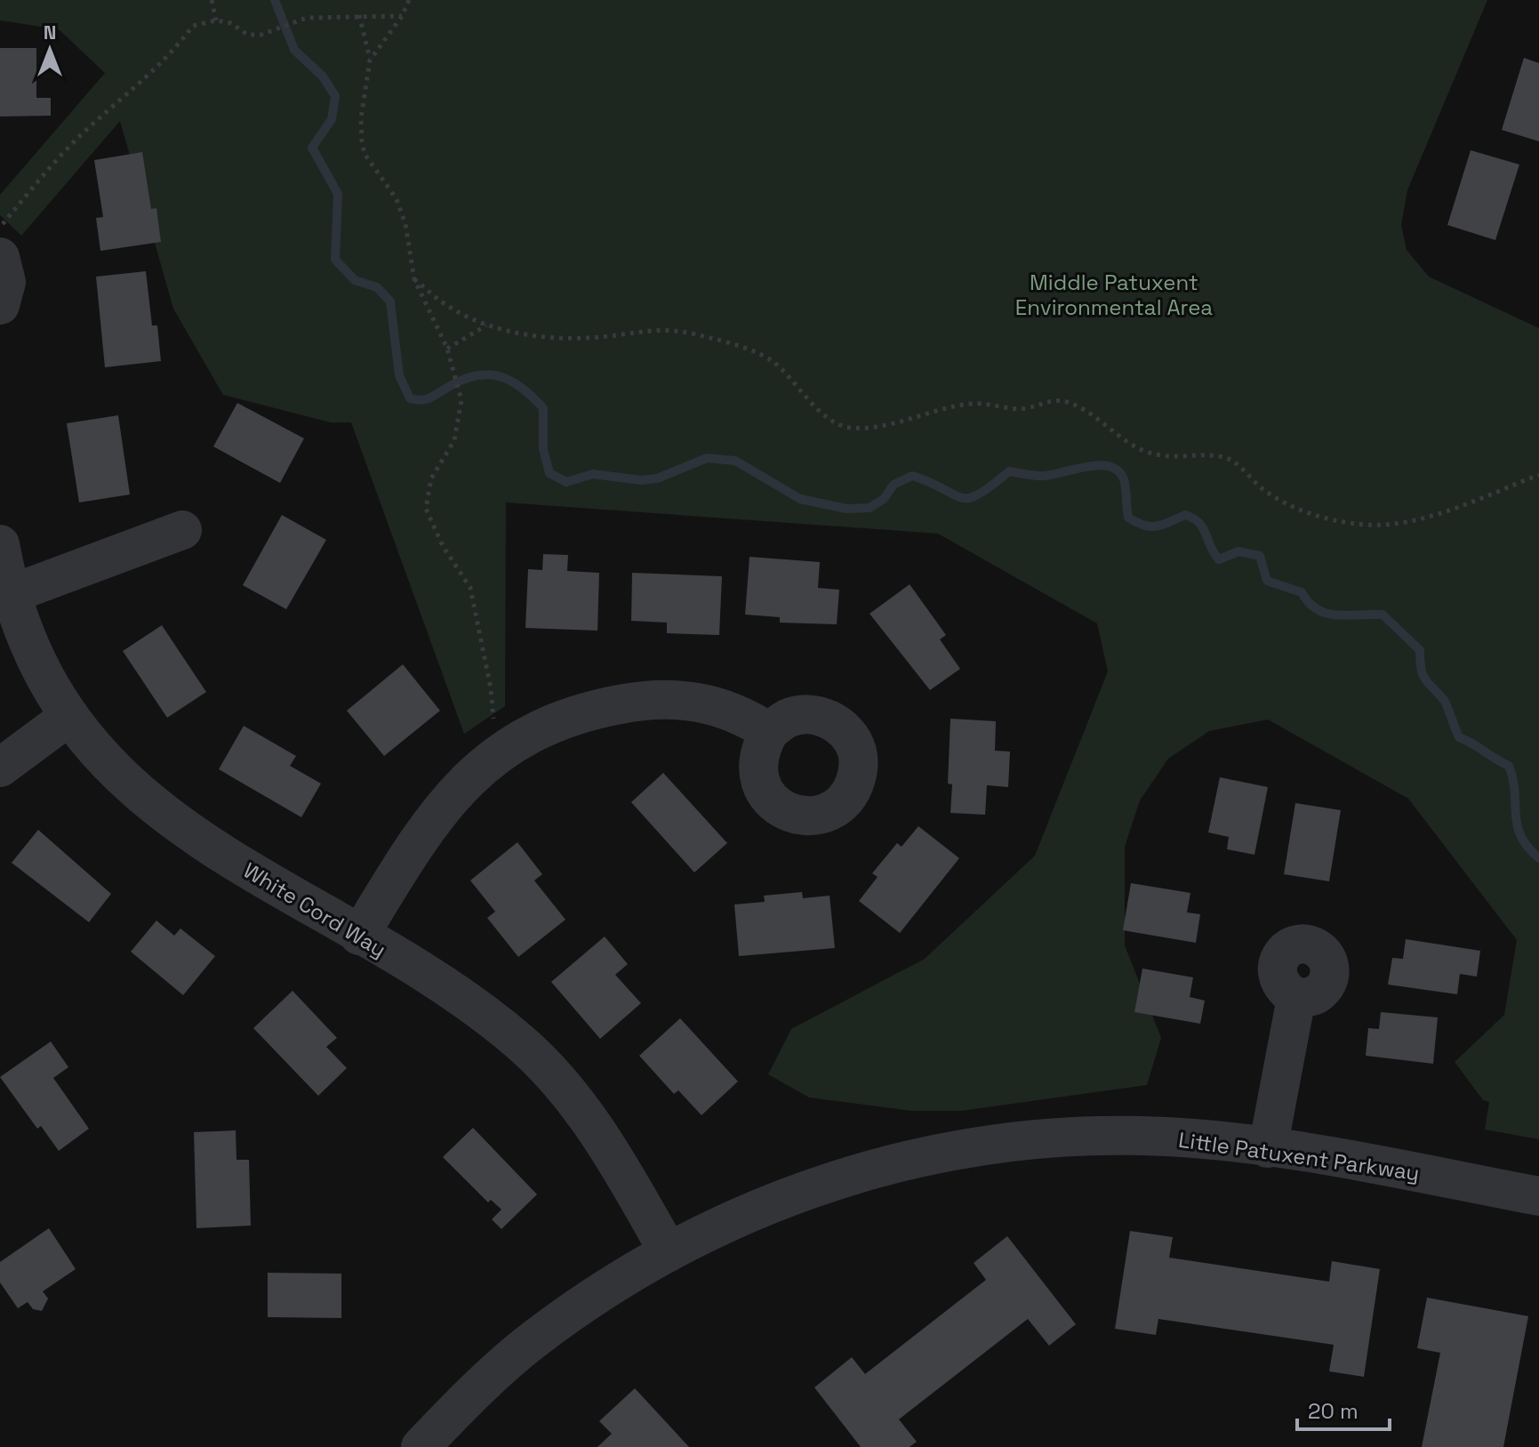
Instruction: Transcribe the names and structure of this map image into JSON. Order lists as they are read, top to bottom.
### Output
{
  "streets": {
    "street": ["White Cord Way", "Little Patuxent Parkway"]
  },
  "crossings": [
    ["White Cord Way", "Little Patuxent Parkway"]
  ],
  "parks": ["Middle Patuxent Environmental Area"],
  "scale_bar": "20 m",
  "north": "top"
}
